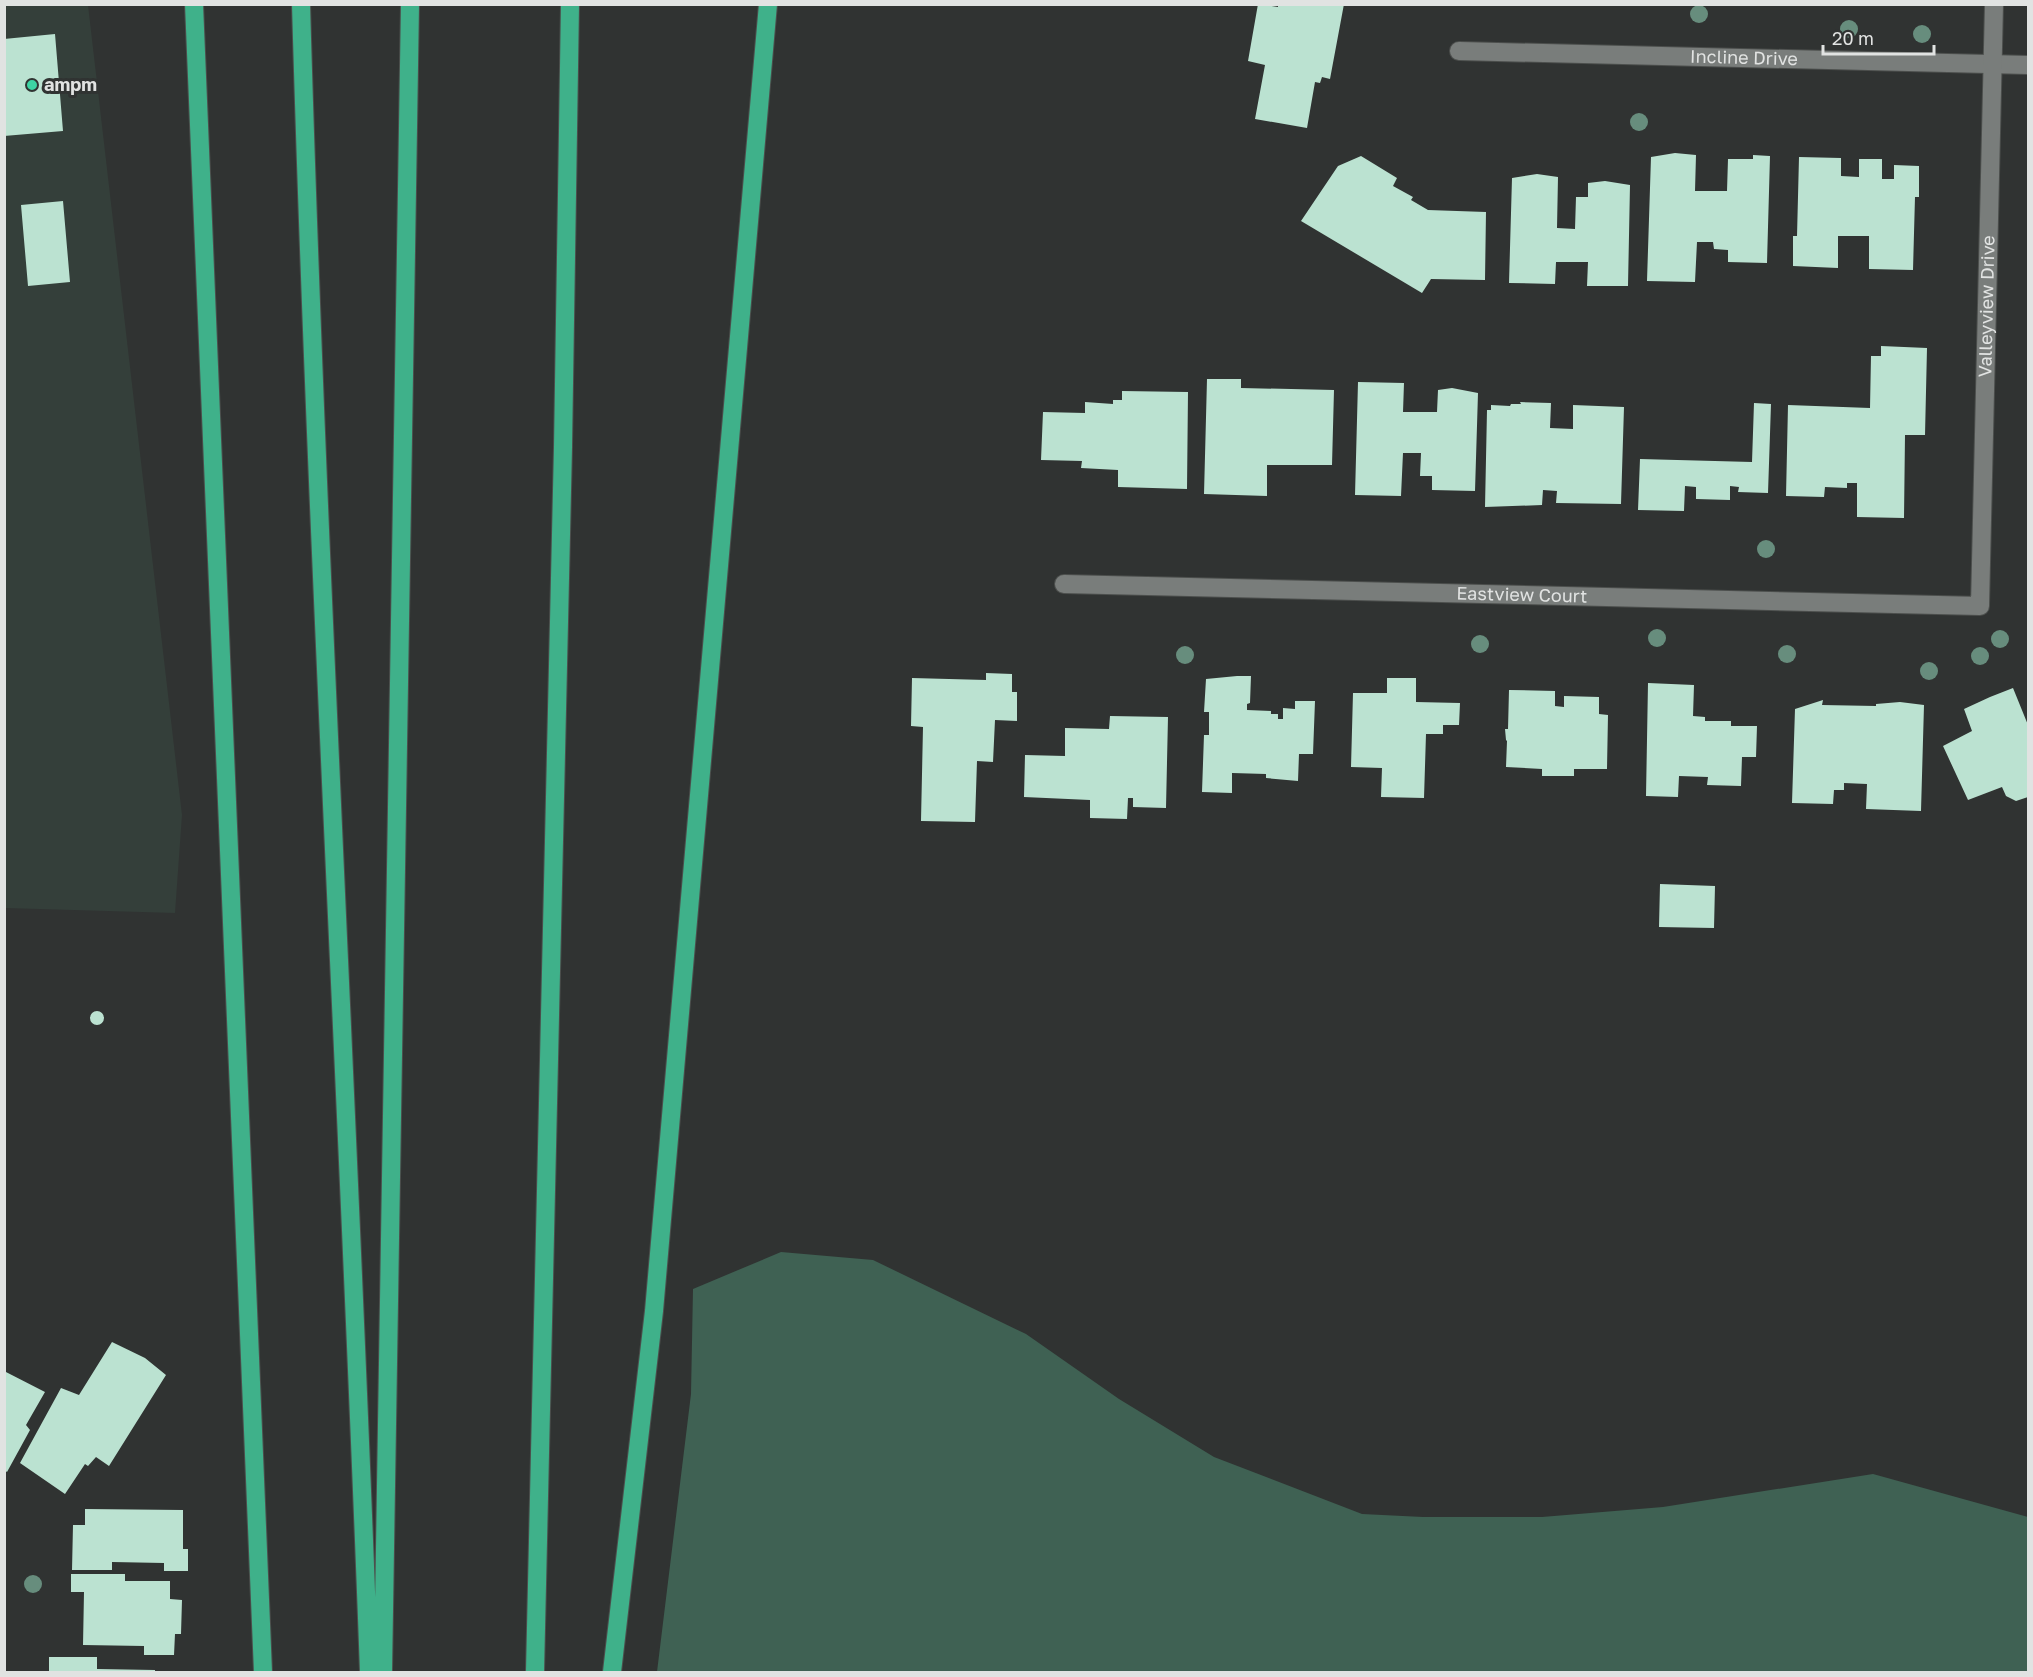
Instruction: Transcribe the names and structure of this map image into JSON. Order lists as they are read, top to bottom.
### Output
{
  "streets": {
    "street": ["Incline Drive", "Valleyview Drive", "Eastview Court"]
  },
  "crossings": [
    ["Incline Drive", "Valleyview Drive"],
    ["Valleyview Drive", "Eastview Court"]
  ],
  "places": ["ampm"],
  "scale_bar": "20 m"
}
